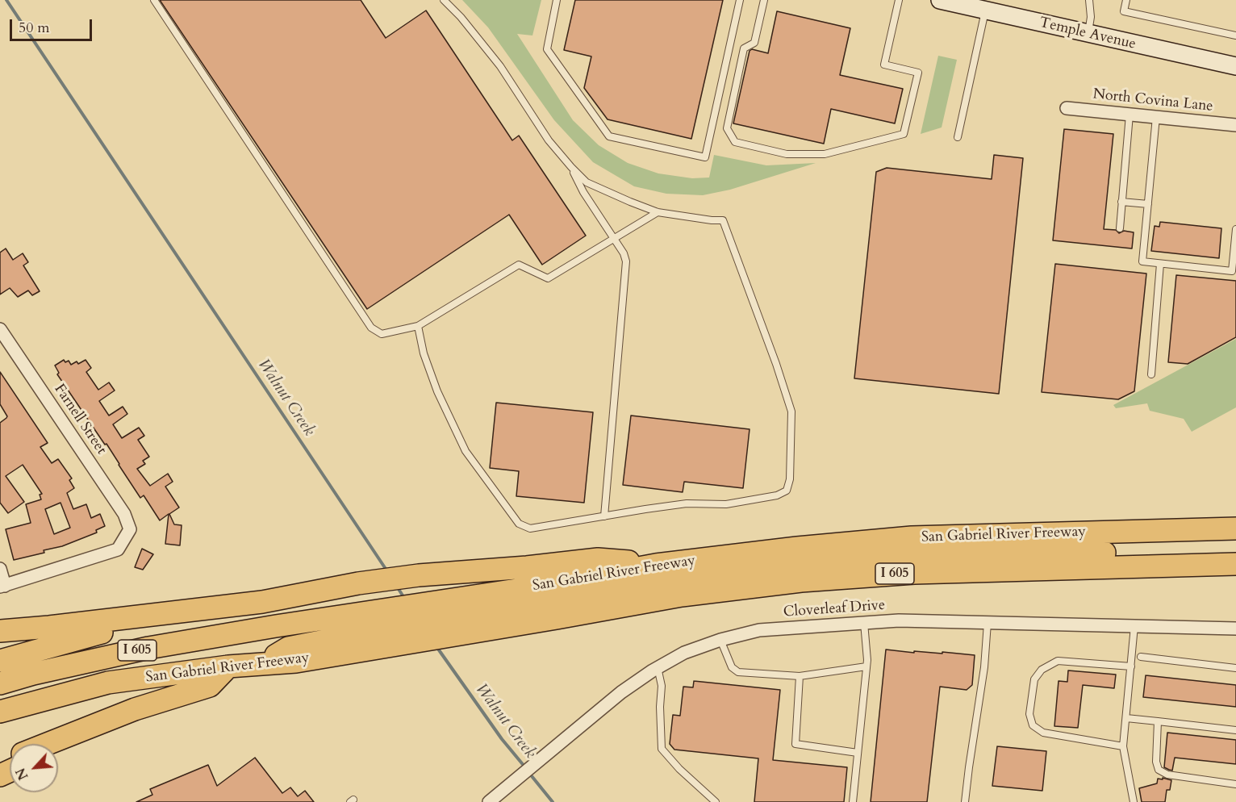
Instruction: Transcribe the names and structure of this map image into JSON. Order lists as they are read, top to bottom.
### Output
{
  "streets": {
    "highway": ["San Gabriel River Freeway", "I 605"],
    "main road": ["Temple Avenue"],
    "street": ["North Covina Lane", "Farnell Street", "Cloverleaf Drive"]
  },
  "water": ["Walnut Creek"],
  "scale_bar": "50 m",
  "north": "bottom left"
}
